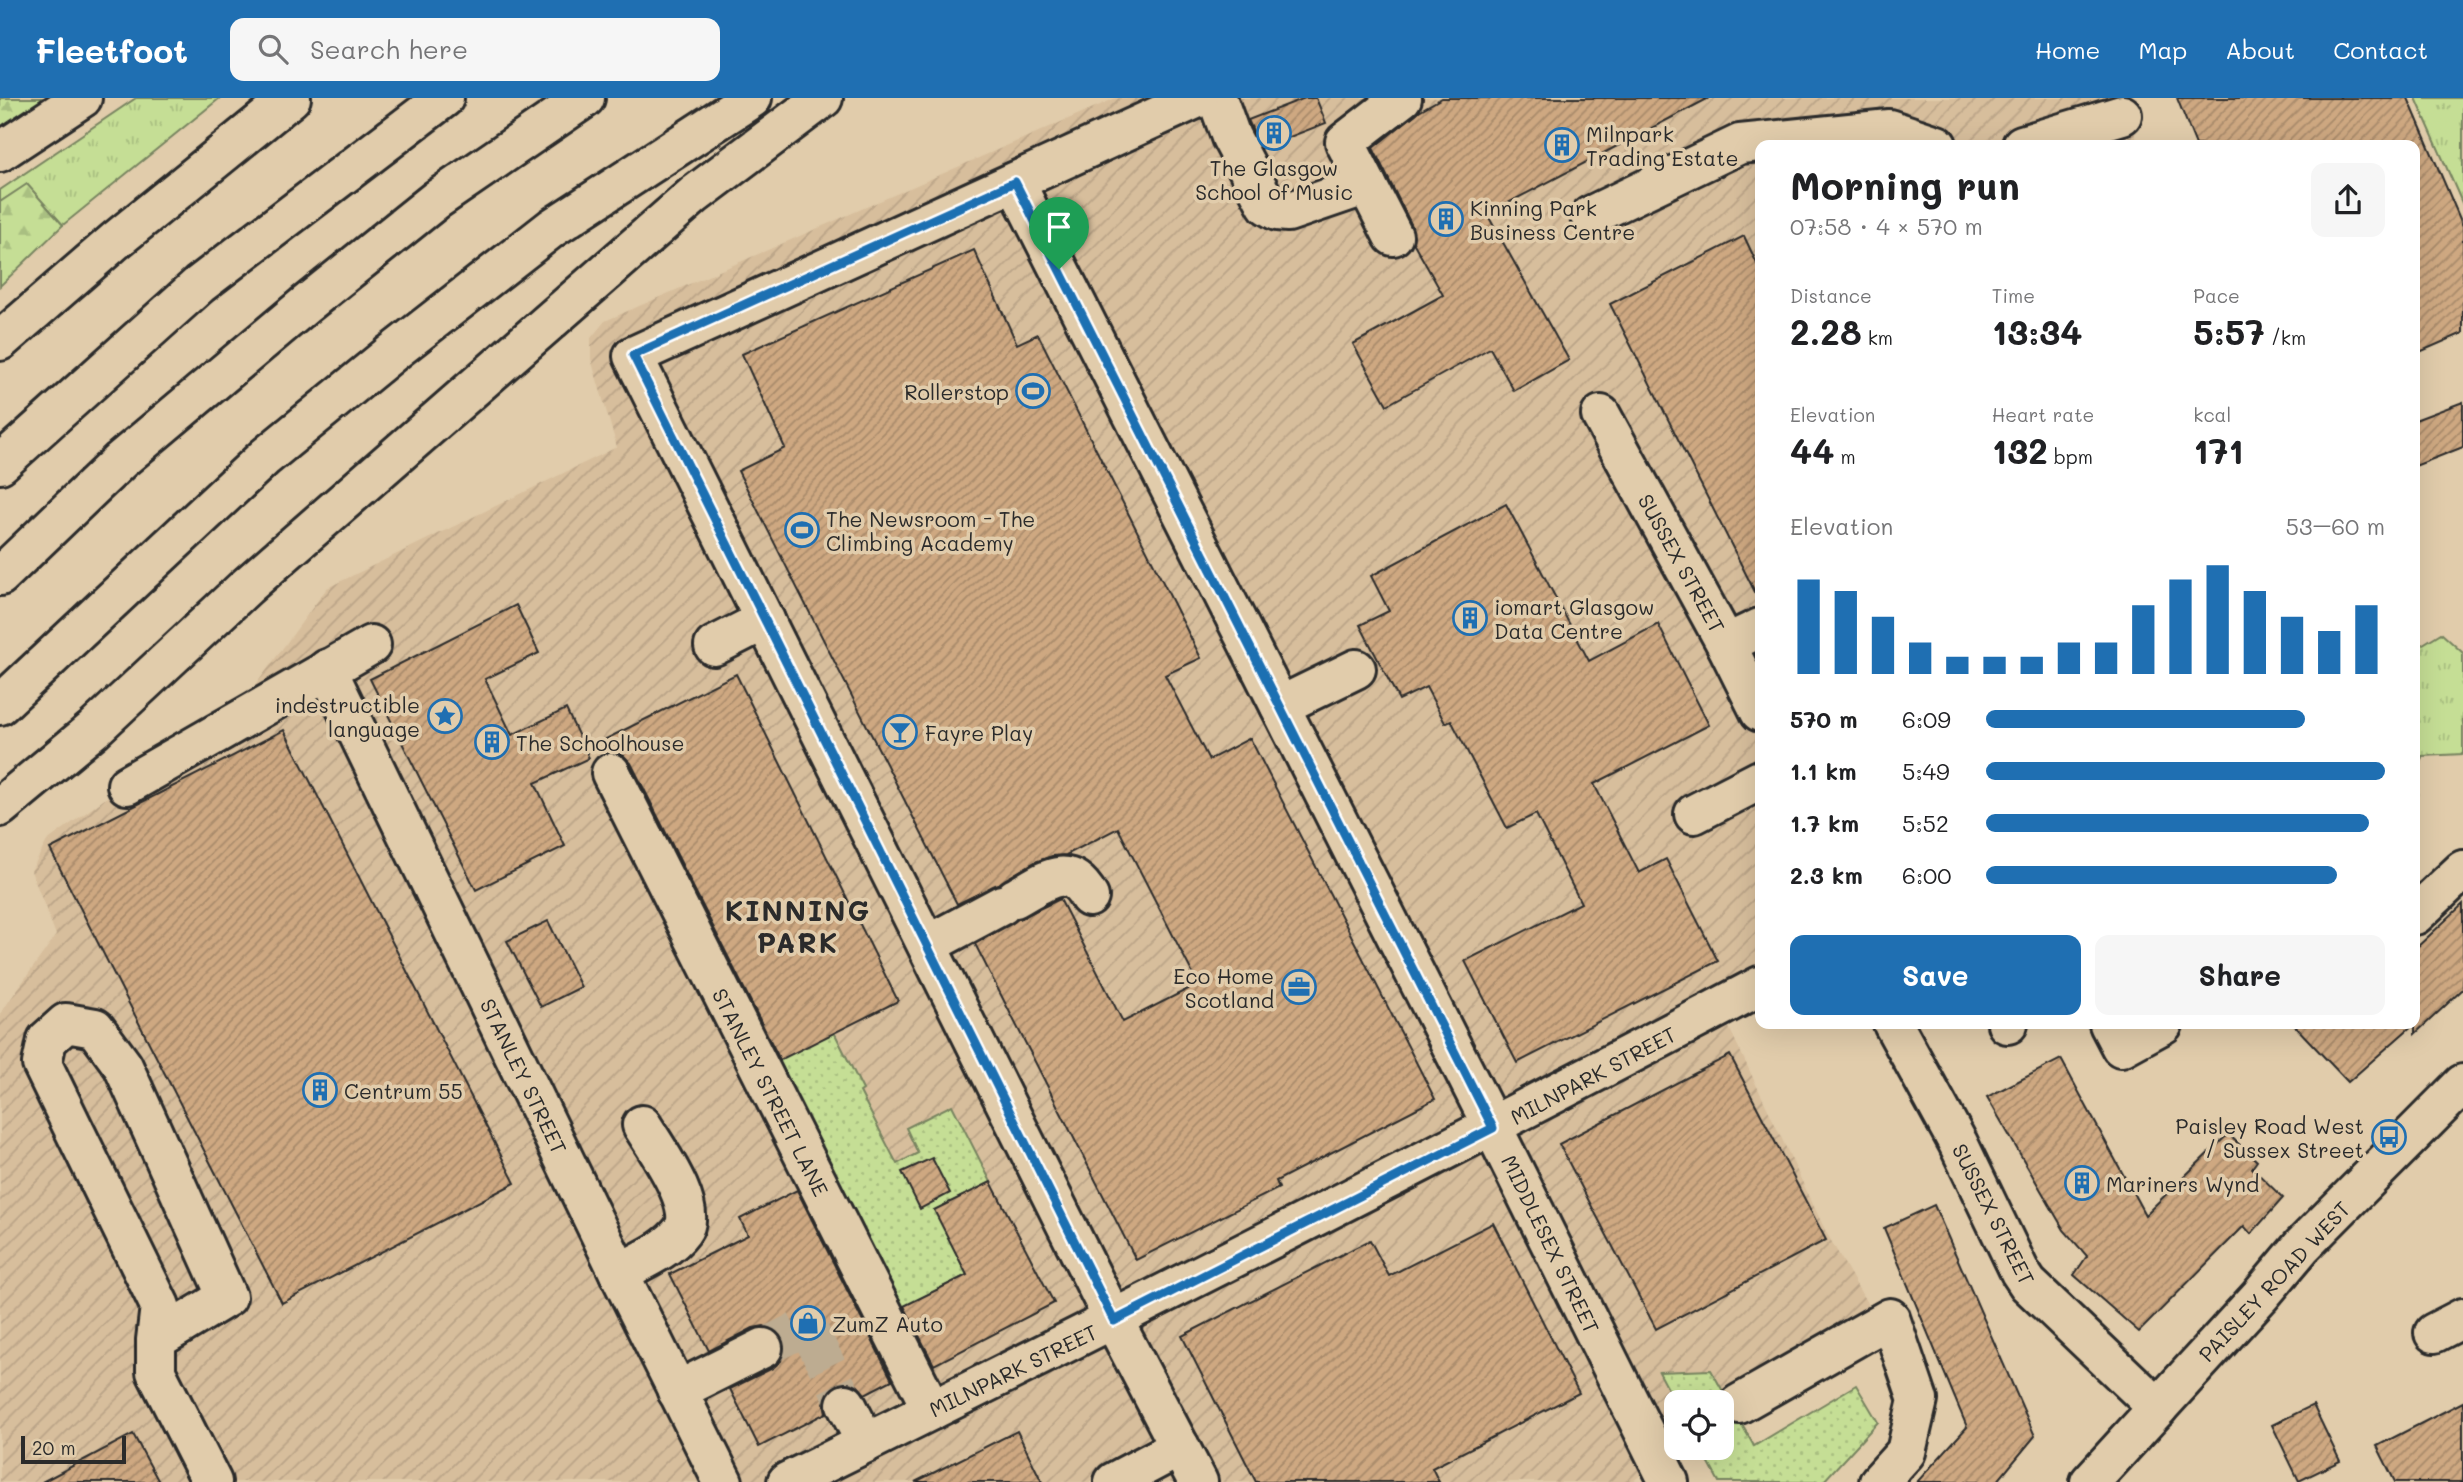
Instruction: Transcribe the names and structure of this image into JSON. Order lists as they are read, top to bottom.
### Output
{
  "streets": {
    "main road": [
      "SUSSEX STREET",
      "MILNPARK STREET",
      "STANLEY STREET",
      "STANLEY STREET LANE",
      "MIDDLESEX STREET",
      "PAISLEY ROAD WEST"
    ]
  },
  "crossings": [
    ["SUSSEX STREET", "PAISLEY ROAD WEST"],
    ["MILNPARK STREET", "STANLEY STREET LANE"],
    ["MILNPARK STREET", "MIDDLESEX STREET"]
  ],
  "districts": ["KINNING PARK"],
  "places": {
    "building": [
      "The Glasgow School of Music",
      "Milnpark Trading Estate",
      "Kinning Park Business Centre",
      "iomart Glasgow Data Centre",
      "The Schoolhouse",
      "Centrum 55",
      "Mariners Wynd"
    ],
    "sports": ["Rollerstop", "The Newsroom - The Climbing Academy"],
    "place": ["indestructible language"],
    "bar": ["Fayre Play"],
    "office": ["Eco Home Scotland"],
    "bus stop": ["Paisley Road West / Sussex Street"],
    "shop": ["ZumZ Auto"]
  },
  "scale_bar": "20 m",
  "page": {
    "header": "Fleetfoot",
    "search": "Search here",
    "nav": [
      "Home",
      "Map",
      "About",
      "Contact"
    ],
    "heading": ["Morning run", "07:58 · 4 × 570 m"],
    "stats": [
      ["Distance", "2.28 km"],
      ["Time", "13:34"],
      ["Pace", "5:57 /km"],
      ["Elevation", "44 m"],
      ["Heart rate", "132 bpm"],
      ["kcal", "171"]
    ],
    "chart": ["Elevation", "53–60 m"],
    "list": [
      {
        "name": "570 m",
        "note": "6:09"
      },
      {
        "name": "1.1 km",
        "note": "5:49"
      },
      {
        "name": "1.7 km",
        "note": "5:52"
      },
      {
        "name": "2.3 km",
        "note": "6:00"
      }
    ],
    "buttons": ["Save", "Share"],
    "scale": "20 m"
  }
}
